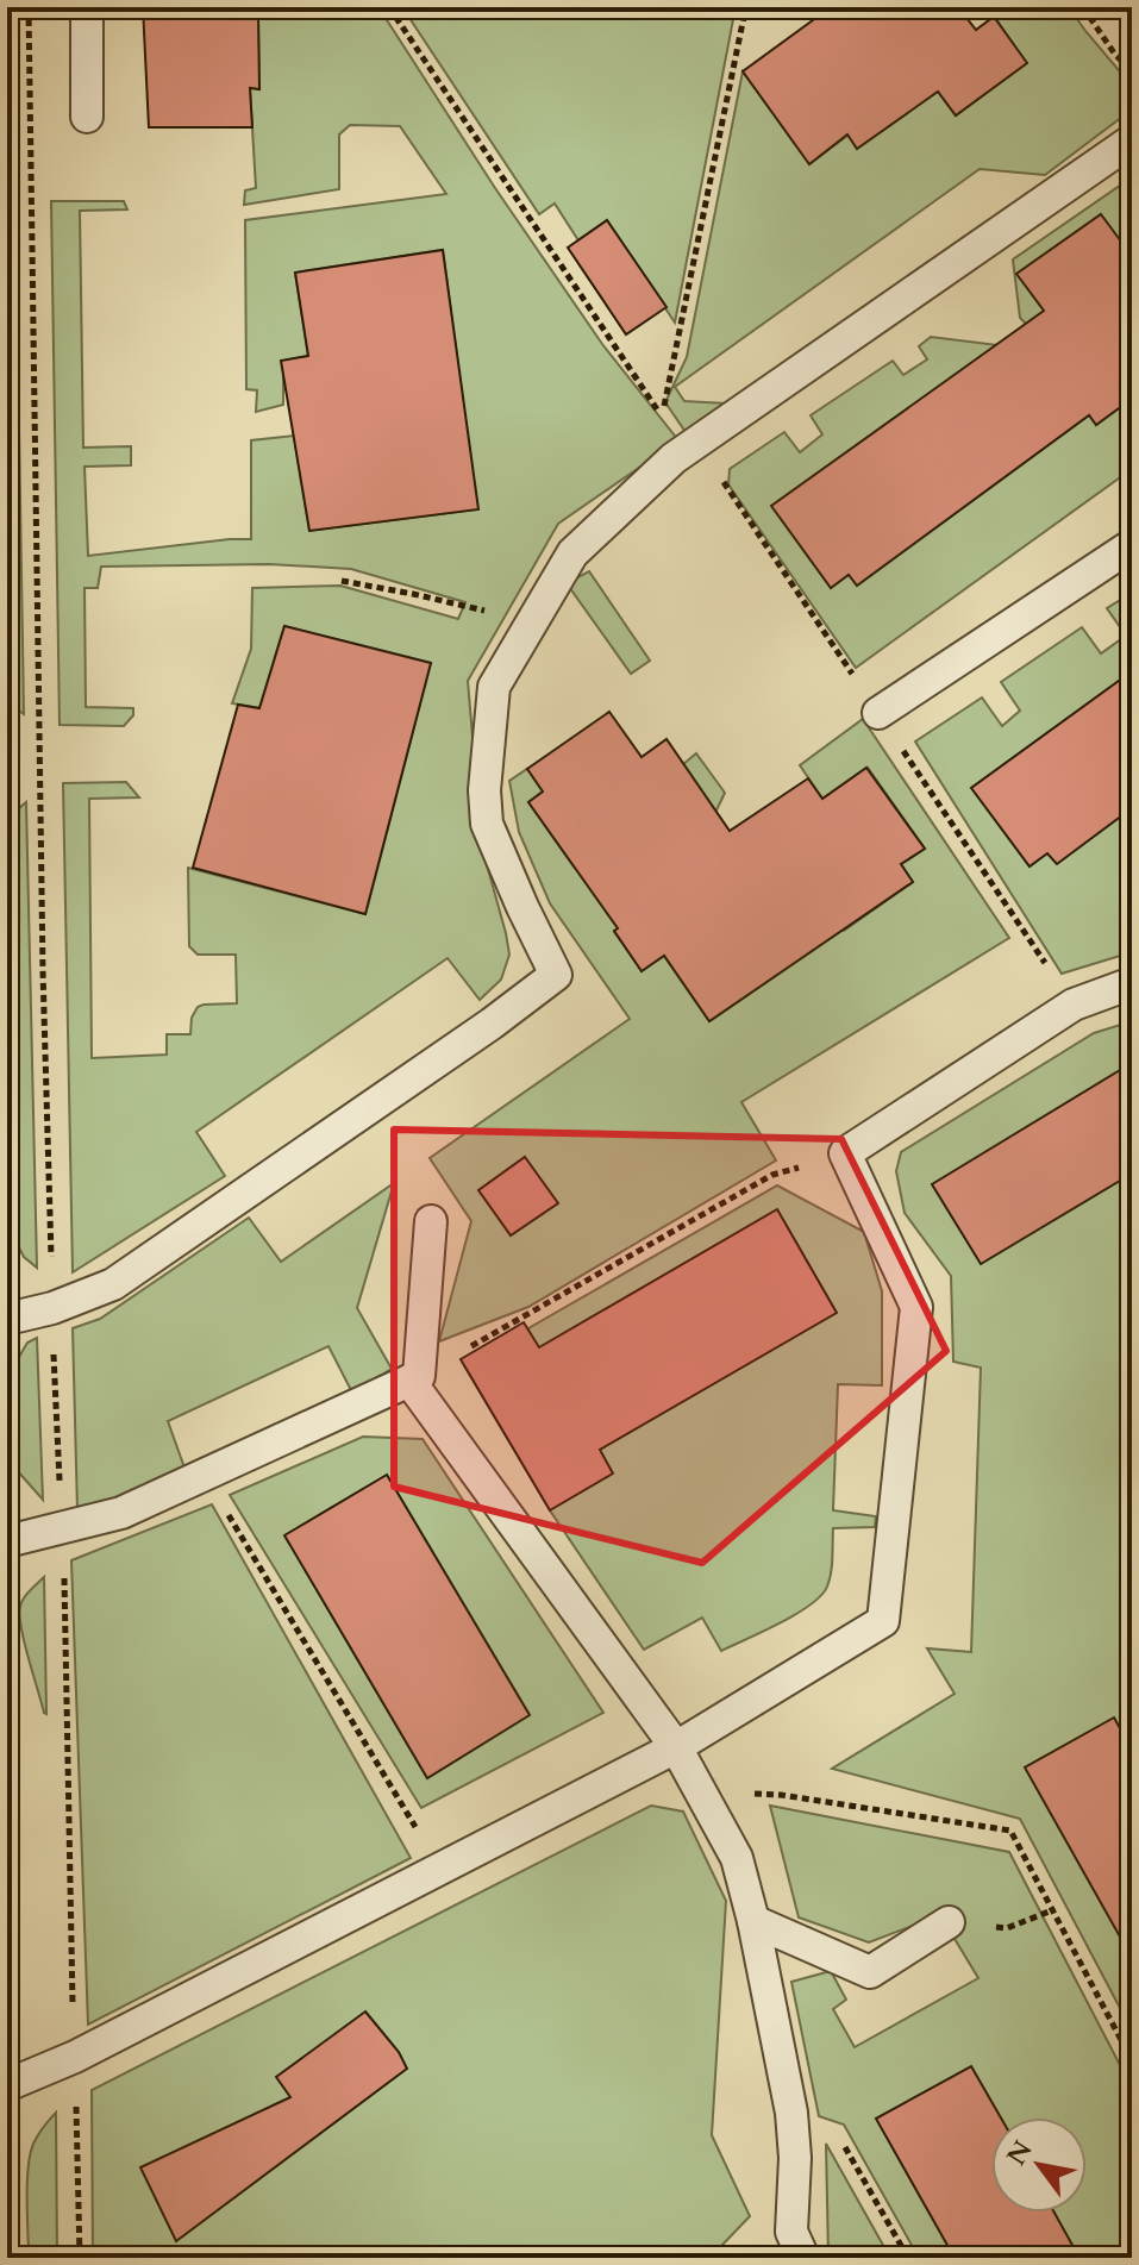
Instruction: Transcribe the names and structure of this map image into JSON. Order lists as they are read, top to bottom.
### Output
{
  "north": "top left"
}
